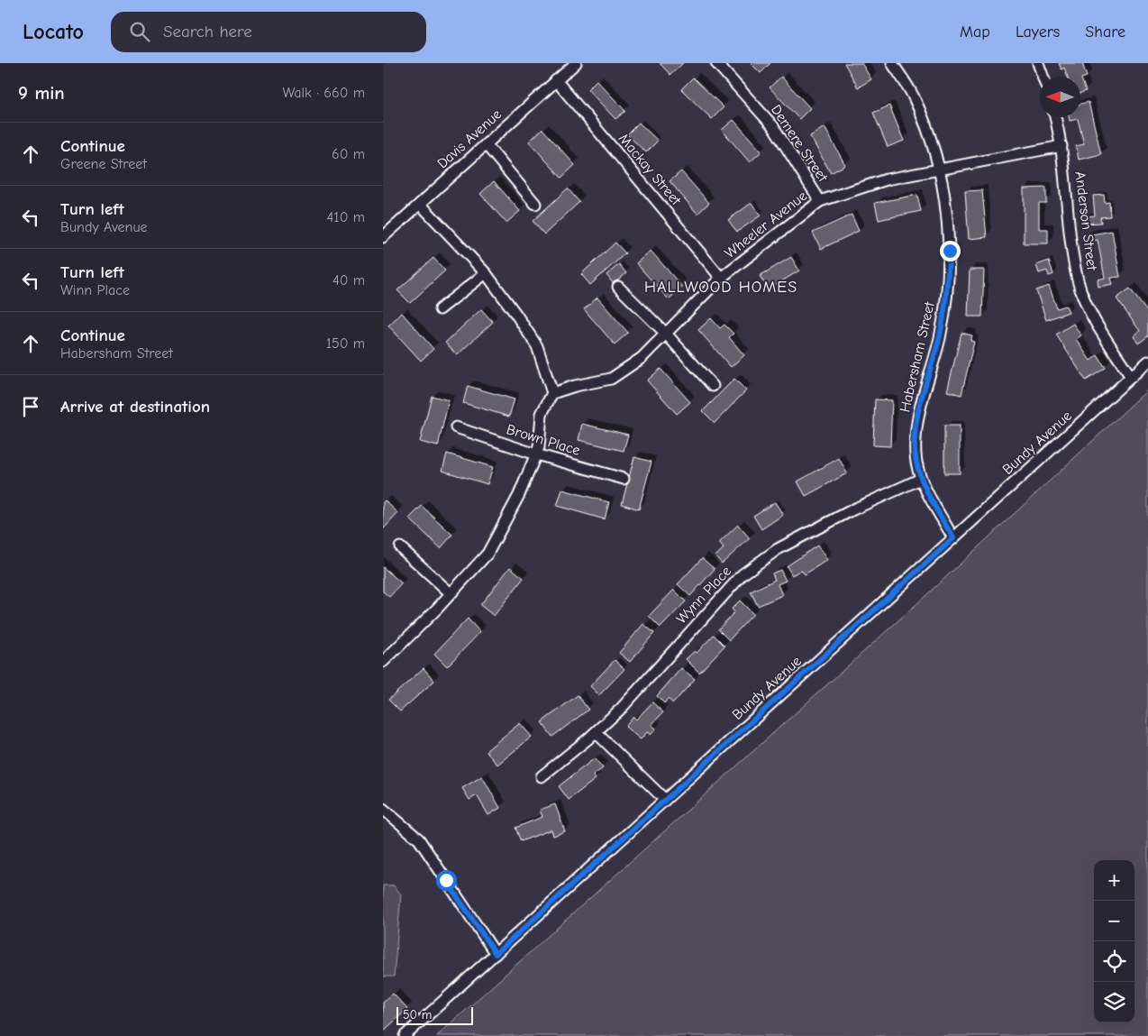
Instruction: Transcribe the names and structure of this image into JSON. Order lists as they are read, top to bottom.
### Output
{
  "streets": {
    "street": [
      "Davis Avenue",
      "Demere Street",
      "Mackay Street",
      "Anderson Street",
      "Wheeler Avenue",
      "Habersham Street",
      "Brown Place",
      "Bundy Avenue",
      "Wynn Place"
    ]
  },
  "crossings": [
    ["Davis Avenue", "Mackay Street"],
    ["Demere Street", "Wheeler Avenue"],
    ["Mackay Street", "Wheeler Avenue"],
    ["Anderson Street", "Wheeler Avenue"],
    ["Anderson Street", "Bundy Avenue"],
    ["Wheeler Avenue", "Habersham Street"],
    ["Habersham Street", "Bundy Avenue"],
    ["Habersham Street", "Wynn Place"]
  ],
  "districts": ["HALLWOOD HOMES"],
  "scale_bar": "50 m",
  "north": "left",
  "page": {
    "header": "Locato",
    "search": "Search here",
    "nav": ["Map", "Layers", "Share"],
    "heading": ["9 min", "Walk · 660 m"],
    "list": [
      ["Continue", "Greene Street", "60 m"],
      ["Turn left", "Bundy Avenue", "410 m"],
      ["Turn left", "Winn Place", "40 m"],
      ["Continue", "Habersham Street", "150 m"],
      "Arrive at destination"
    ],
    "map_buttons": ["+", "−"],
    "scale": "50 m"
  }
}
